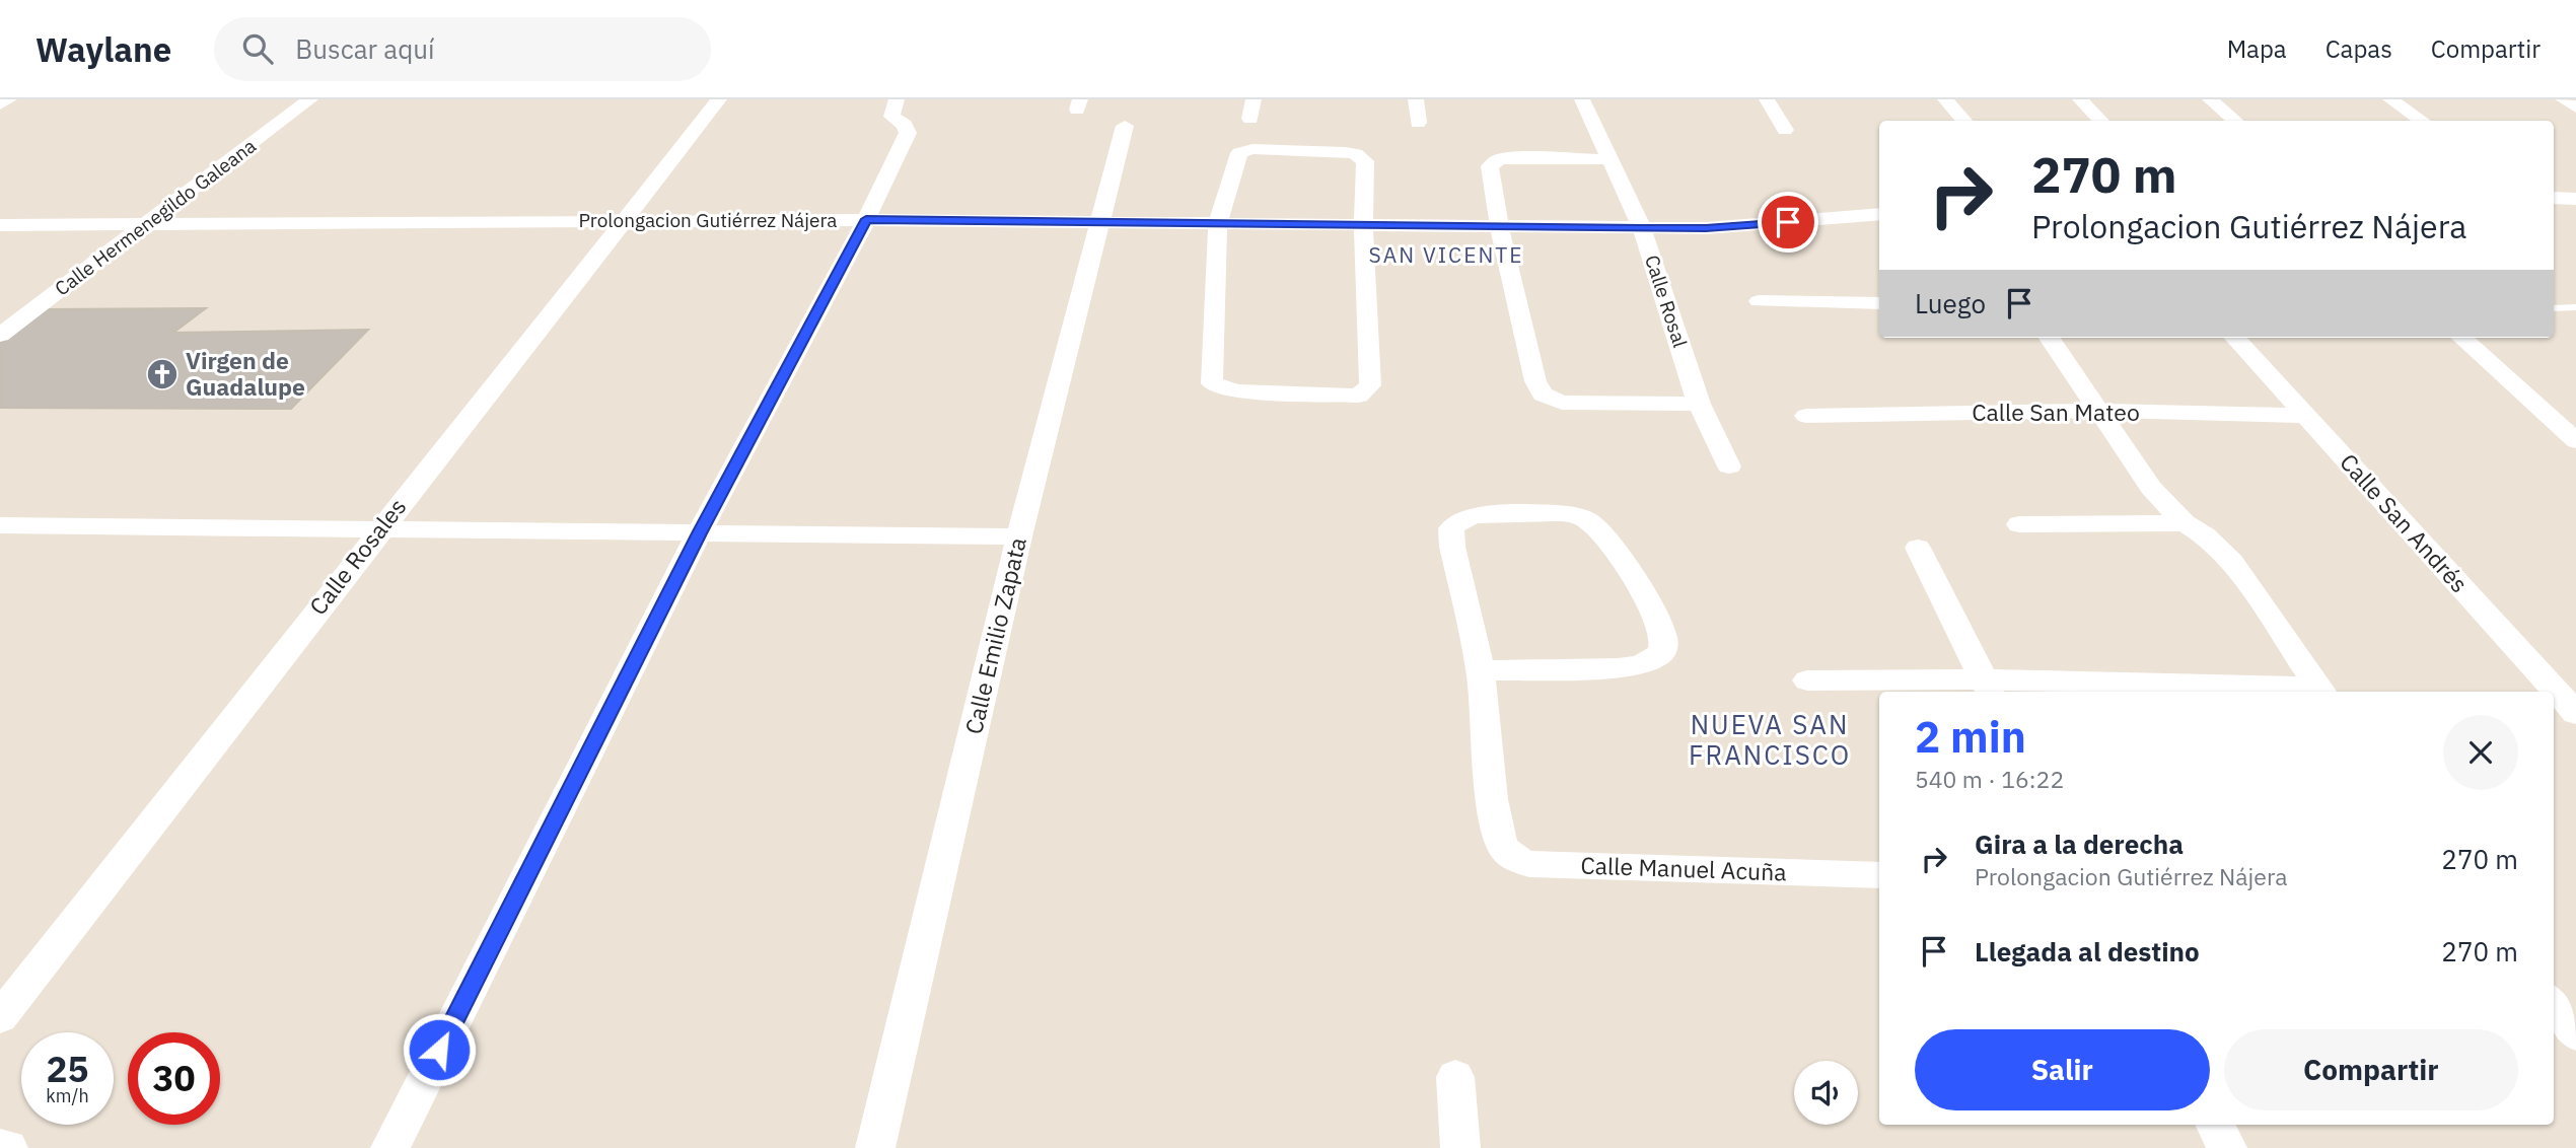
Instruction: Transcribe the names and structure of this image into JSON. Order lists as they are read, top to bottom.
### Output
{
  "streets": {
    "street": [
      "Calle Hermenegildo Galeana",
      "Prolongacion Gutiérrez Nájera",
      "Calle Rosal",
      "Calle San Mateo",
      "Calle San Andrés",
      "Calle Rosales",
      "Calle Emilio Zapata",
      "Calle Manuel Acuña"
    ]
  },
  "crossings": [
    ["Calle Hermenegildo Galeana", "Prolongacion Gutiérrez Nájera"],
    ["Prolongacion Gutiérrez Nájera", "Calle Rosal"],
    ["Prolongacion Gutiérrez Nájera", "Calle Rosales"],
    ["Prolongacion Gutiérrez Nájera", "Calle Emilio Zapata"],
    ["Calle San Mateo", "Calle San Andrés"]
  ],
  "districts": ["SAN VICENTE", "NUEVA SAN FRANCISCO"],
  "places": {
    "church": ["Virgen de Guadalupe"]
  },
  "page": {
    "header": "Waylane",
    "search": "Buscar aquí",
    "nav": ["Mapa", "Capas", "Compartir"],
    "turn": ["270 m", "Prolongacion Gutiérrez Nájera"],
    "then": "Luego",
    "heading": ["2 min", "540 m · 16:22"],
    "list": [
      {
        "name": "Gira a la derecha",
        "note": "Prolongacion Gutiérrez Nájera",
        "value": "270 m"
      },
      {
        "name": "Llegada al destino",
        "value": "270 m"
      }
    ],
    "buttons": ["Salir", "Compartir"],
    "speed": "25 km/h",
    "limit": "30"
  }
}
